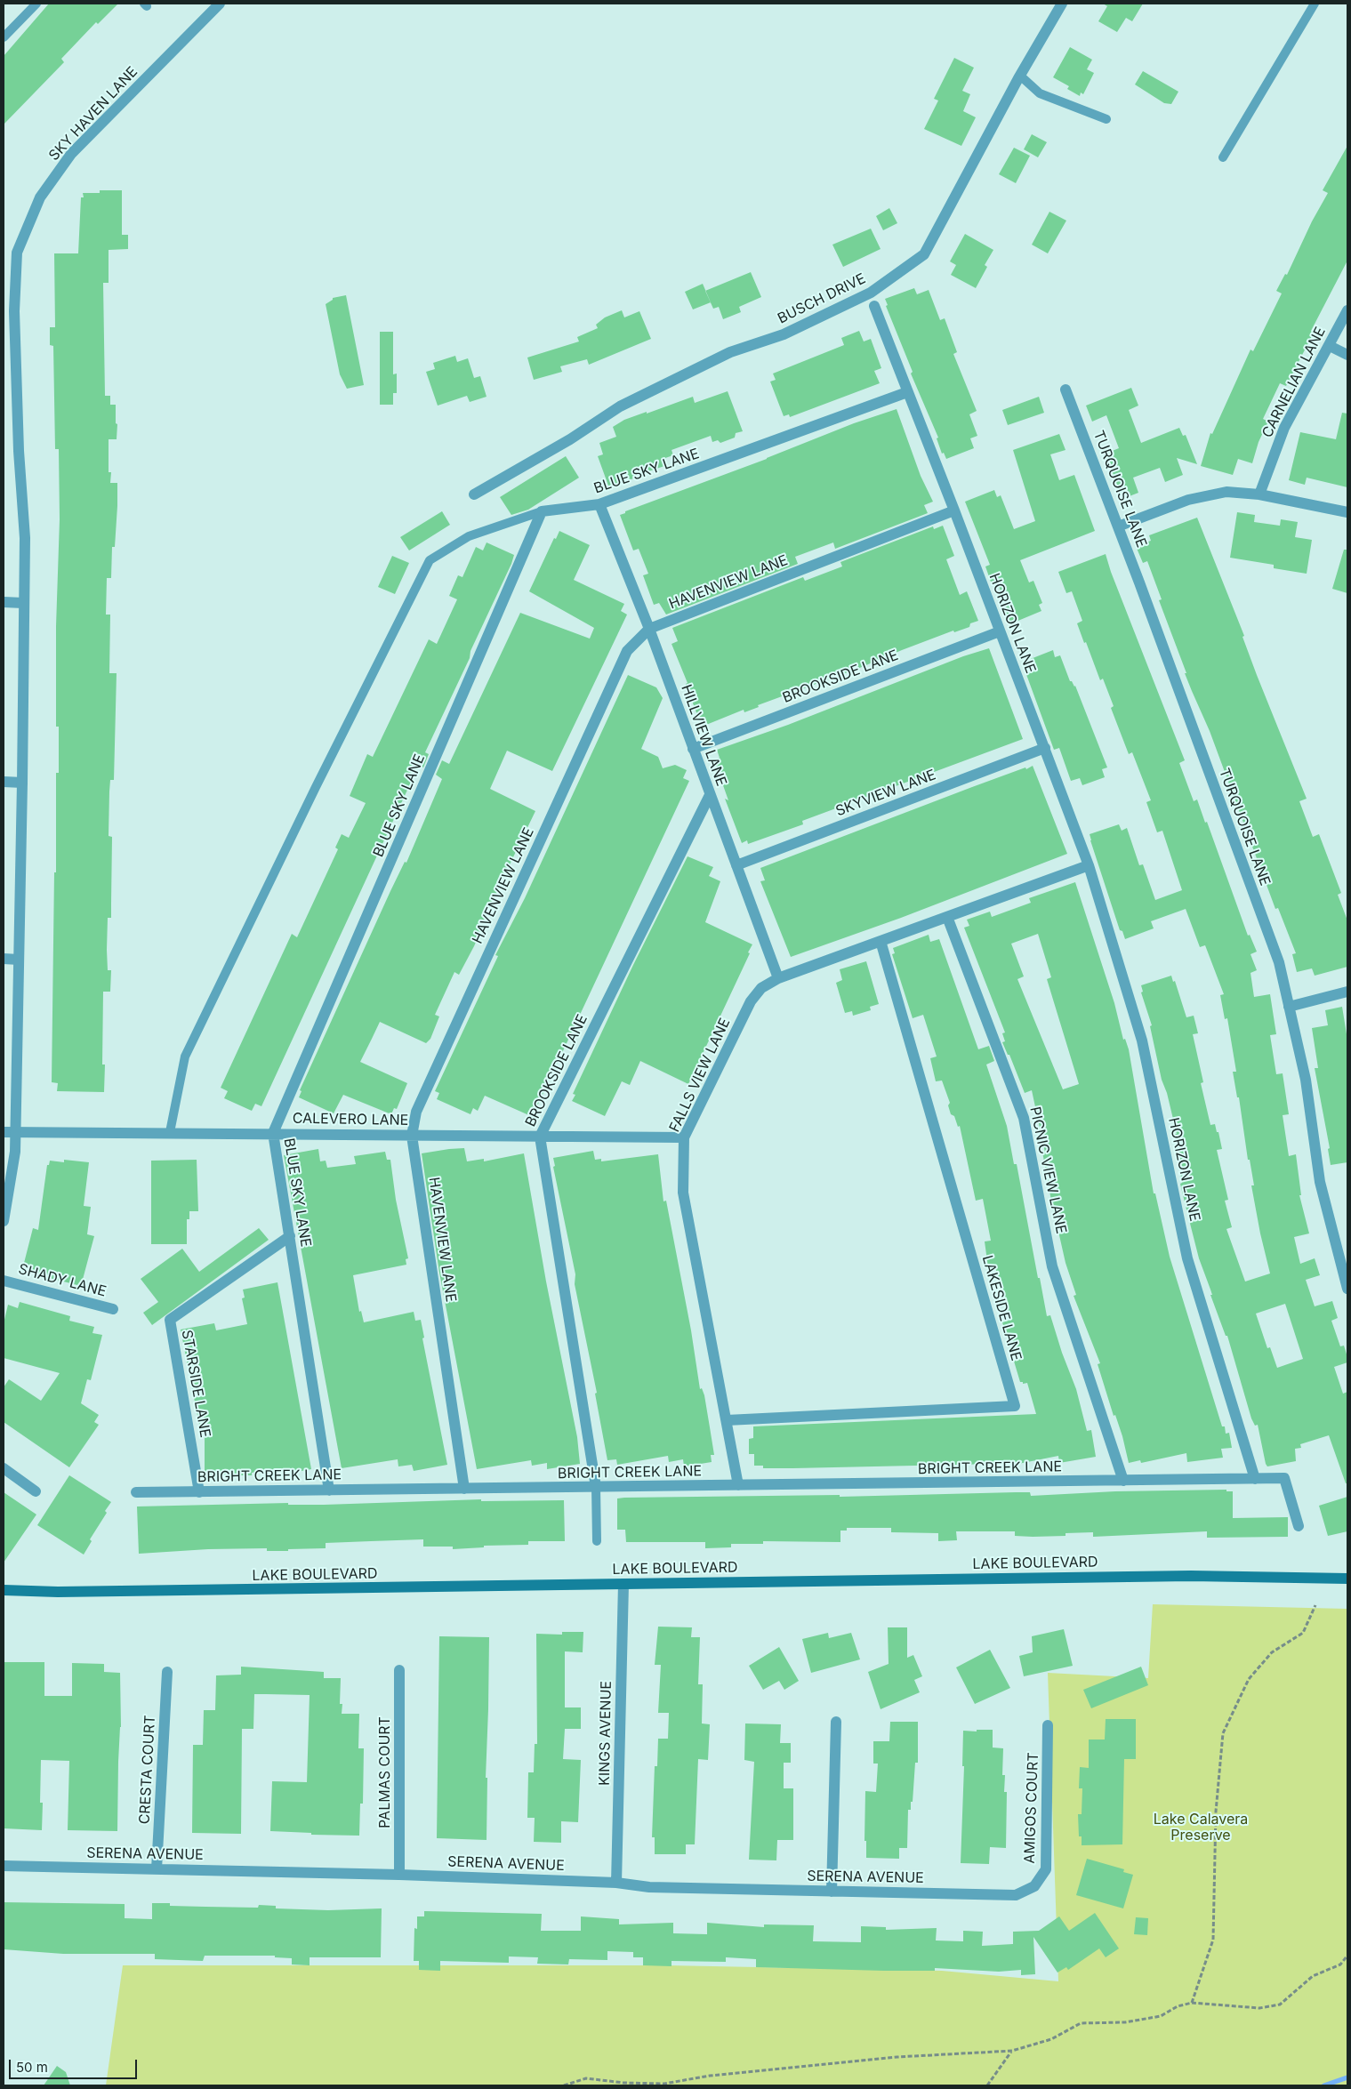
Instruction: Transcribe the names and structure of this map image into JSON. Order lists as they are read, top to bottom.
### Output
{
  "streets": {
    "main road": ["LAKE BOULEVARD"],
    "street": [
      "SKY HAVEN LANE",
      "BUSCH DRIVE",
      "CARNELIAN LANE",
      "BLUE SKY LANE",
      "TURQUOISE LANE",
      "HAVENVIEW LANE",
      "HORIZON LANE",
      "BROOKSIDE LANE",
      "HILLVIEW LANE",
      "SKYVIEW LANE",
      "FALLS VIEW LANE",
      "CALEVERO LANE",
      "PICNIC VIEW LANE",
      "SHADY LANE",
      "LAKESIDE LANE",
      "STARSIDE LANE",
      "BRIGHT CREEK LANE",
      "KINGS AVENUE",
      "CRESTA COURT",
      "PALMAS COURT",
      "AMIGOS COURT",
      "SERENA AVENUE"
    ]
  },
  "crossings": [
    ["SKY HAVEN LANE", "CALEVERO LANE"],
    ["BLUE SKY LANE", "HORIZON LANE"],
    ["BLUE SKY LANE", "HILLVIEW LANE"],
    ["BLUE SKY LANE", "CALEVERO LANE"],
    ["BLUE SKY LANE", "STARSIDE LANE"],
    ["BLUE SKY LANE", "BRIGHT CREEK LANE"],
    ["HAVENVIEW LANE", "HORIZON LANE"],
    ["HAVENVIEW LANE", "HILLVIEW LANE"],
    ["HAVENVIEW LANE", "CALEVERO LANE"],
    ["HAVENVIEW LANE", "BRIGHT CREEK LANE"],
    ["HORIZON LANE", "BROOKSIDE LANE"],
    ["HORIZON LANE", "SKYVIEW LANE"],
    ["HORIZON LANE", "FALLS VIEW LANE"],
    ["HORIZON LANE", "BRIGHT CREEK LANE"],
    ["BROOKSIDE LANE", "HILLVIEW LANE"],
    ["BROOKSIDE LANE", "CALEVERO LANE"],
    ["BROOKSIDE LANE", "BRIGHT CREEK LANE"],
    ["HILLVIEW LANE", "SKYVIEW LANE"],
    ["HILLVIEW LANE", "FALLS VIEW LANE"],
    ["FALLS VIEW LANE", "CALEVERO LANE"],
    ["FALLS VIEW LANE", "PICNIC VIEW LANE"],
    ["FALLS VIEW LANE", "LAKESIDE LANE"],
    ["FALLS VIEW LANE", "BRIGHT CREEK LANE"],
    ["PICNIC VIEW LANE", "BRIGHT CREEK LANE"],
    ["STARSIDE LANE", "BRIGHT CREEK LANE"],
    ["LAKE BOULEVARD", "KINGS AVENUE"],
    ["KINGS AVENUE", "SERENA AVENUE"],
    ["CRESTA COURT", "SERENA AVENUE"],
    ["PALMAS COURT", "SERENA AVENUE"],
    ["AMIGOS COURT", "SERENA AVENUE"]
  ],
  "parks": ["Lake Calavera Preserve"],
  "scale_bar": "50 m"
}
